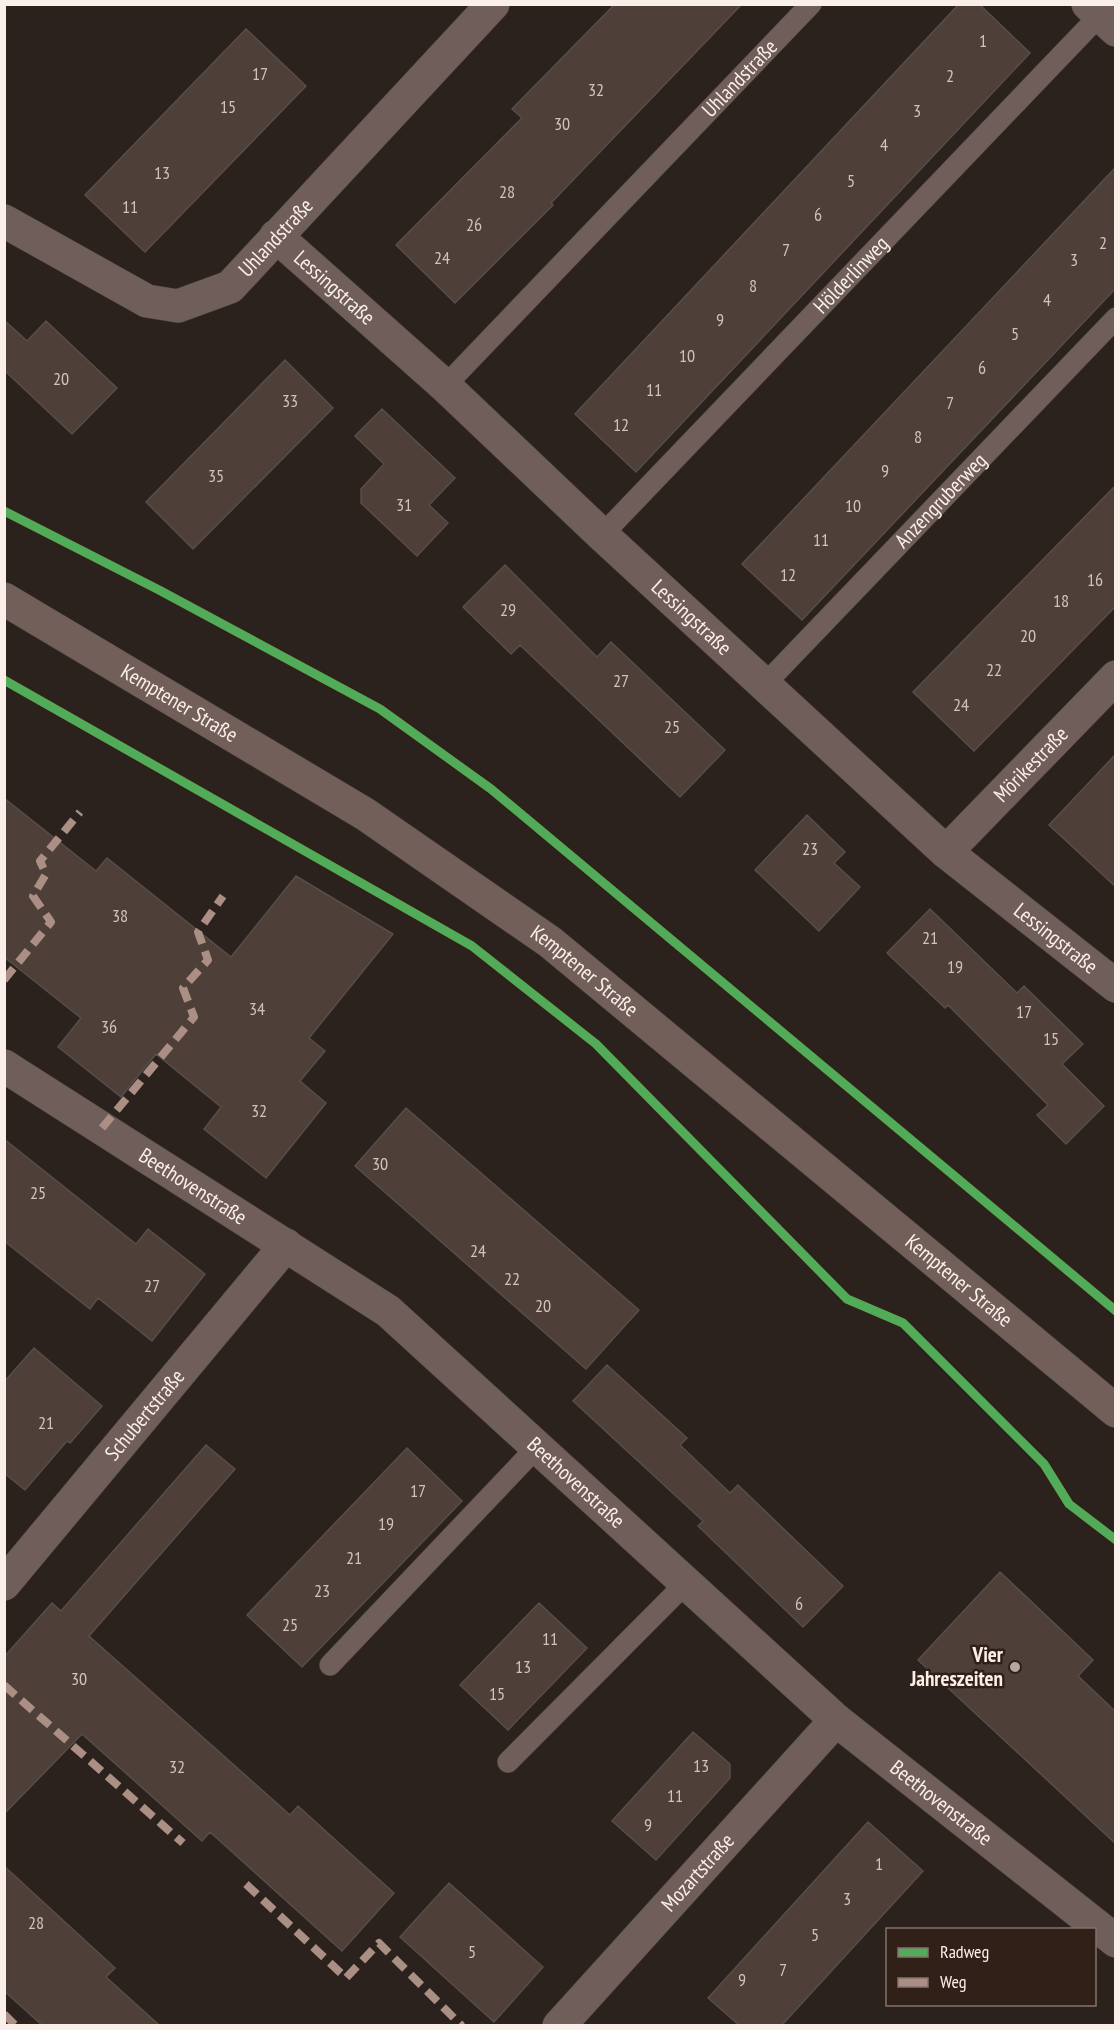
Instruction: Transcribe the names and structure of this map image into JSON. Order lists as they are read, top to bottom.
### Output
{
  "streets": {
    "main road": ["Kemptener Straße"],
    "street": [
      "Uhlandstraße",
      "Lessingstraße",
      "Mörikestraße",
      "Beethovenstraße",
      "Schubertstraße",
      "Mozartstraße"
    ],
    "lane": ["Hölderlinweg", "Anzengruberweg"]
  },
  "crossings": [
    ["Uhlandstraße", "Lessingstraße"],
    ["Hölderlinweg", "Lessingstraße"],
    ["Lessingstraße", "Anzengruberweg"],
    ["Lessingstraße", "Mörikestraße"],
    ["Beethovenstraße", "Schubertstraße"],
    ["Beethovenstraße", "Mozartstraße"]
  ],
  "places": ["Vier Jahreszeiten"],
  "house_numbers": [
    "1",
    "17",
    "2",
    "32",
    "15",
    "3",
    "30",
    "4",
    "13",
    "5",
    "28",
    "11",
    "6",
    "26",
    "2",
    "7",
    "24",
    "3",
    "8",
    "4",
    "9",
    "5",
    "10",
    "6",
    "20",
    "11",
    "33",
    "7",
    "12",
    "8",
    "9",
    "35",
    "31",
    "10",
    "11",
    "12",
    "16",
    "18",
    "29",
    "20",
    "22",
    "27",
    "24",
    "25",
    "23",
    "38",
    "21",
    "19",
    "34",
    "17",
    "36",
    "15",
    "32",
    "30",
    "25",
    "24",
    "22",
    "27",
    "20",
    "21",
    "17",
    "19",
    "21",
    "23",
    "6",
    "25",
    "11",
    "13",
    "30",
    "15",
    "13",
    "32",
    "11",
    "9",
    "1",
    "3",
    "28",
    "5",
    "5",
    "7",
    "9"
  ],
  "legend": ["Radweg", "Weg"]
}
